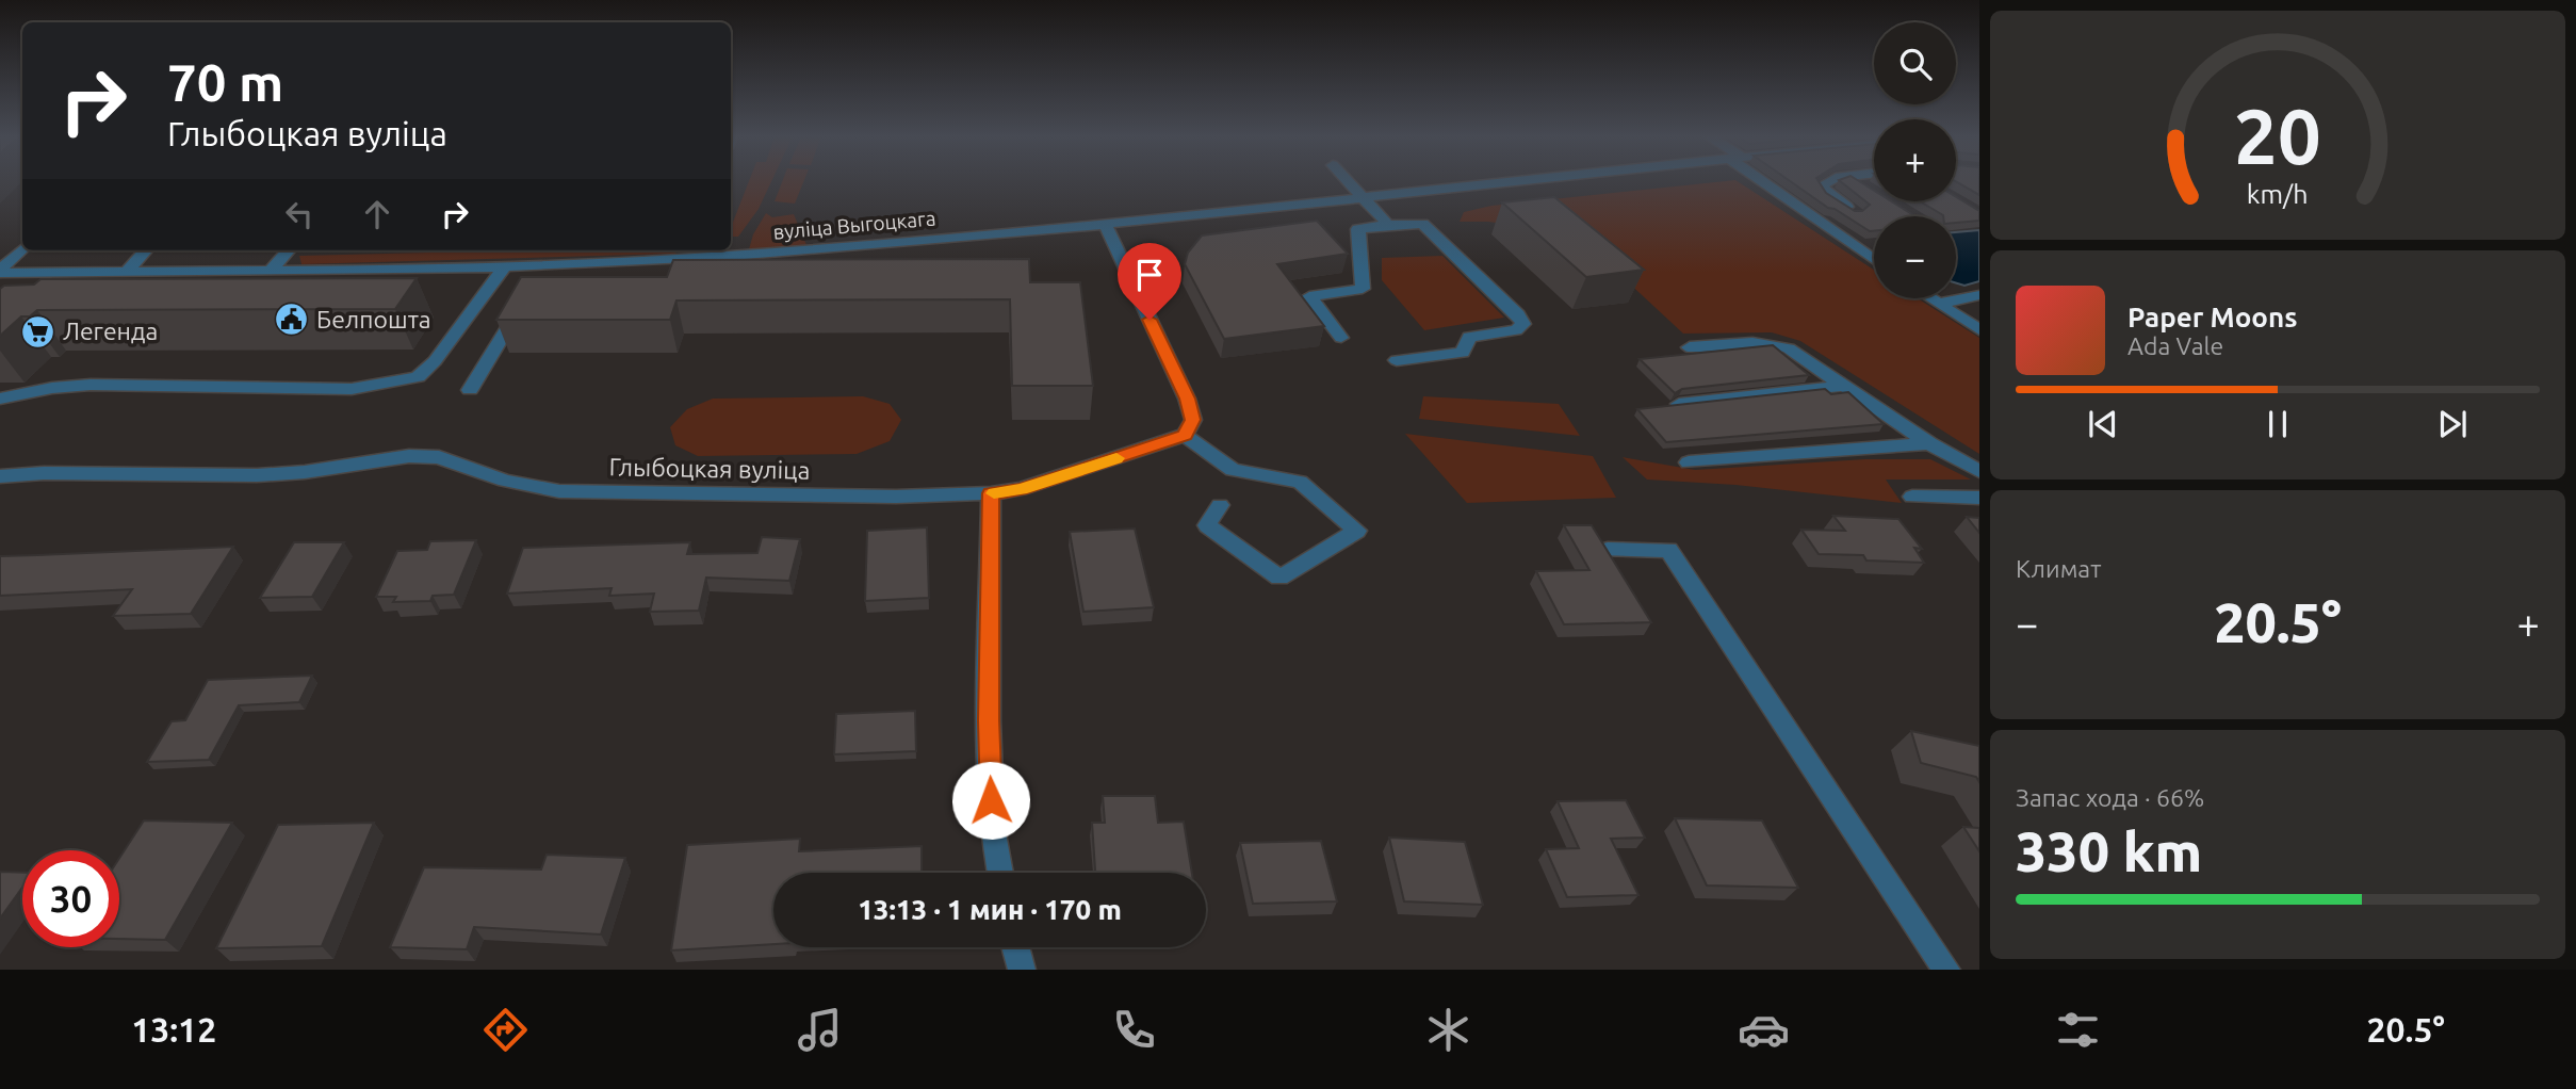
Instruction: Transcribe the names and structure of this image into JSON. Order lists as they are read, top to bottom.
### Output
{
  "streets": {
    "street": ["вуліца Выгоцкага", "Глыбоцкая вуліца"]
  },
  "places": {
    "public building": ["Белпошта"],
    "supermarket": ["Легенда"]
  },
  "page": {
    "map_buttons": ["+", "−"],
    "turn": ["70 m", "Глыбоцкая вуліца"],
    "song": ["Paper Moons", "Ada Vale"],
    "tile": [
      "Климат",
      ["Запас хода · 66%", "330 km"]
    ],
    "heat": ["−", "20.5°", "+"],
    "limit": "30",
    "trip": "13:13 · 1 мин · 170 m",
    "tabs": ["13:12", "20.5°"],
    "gauge": ["20", "km/h"]
  }
}
